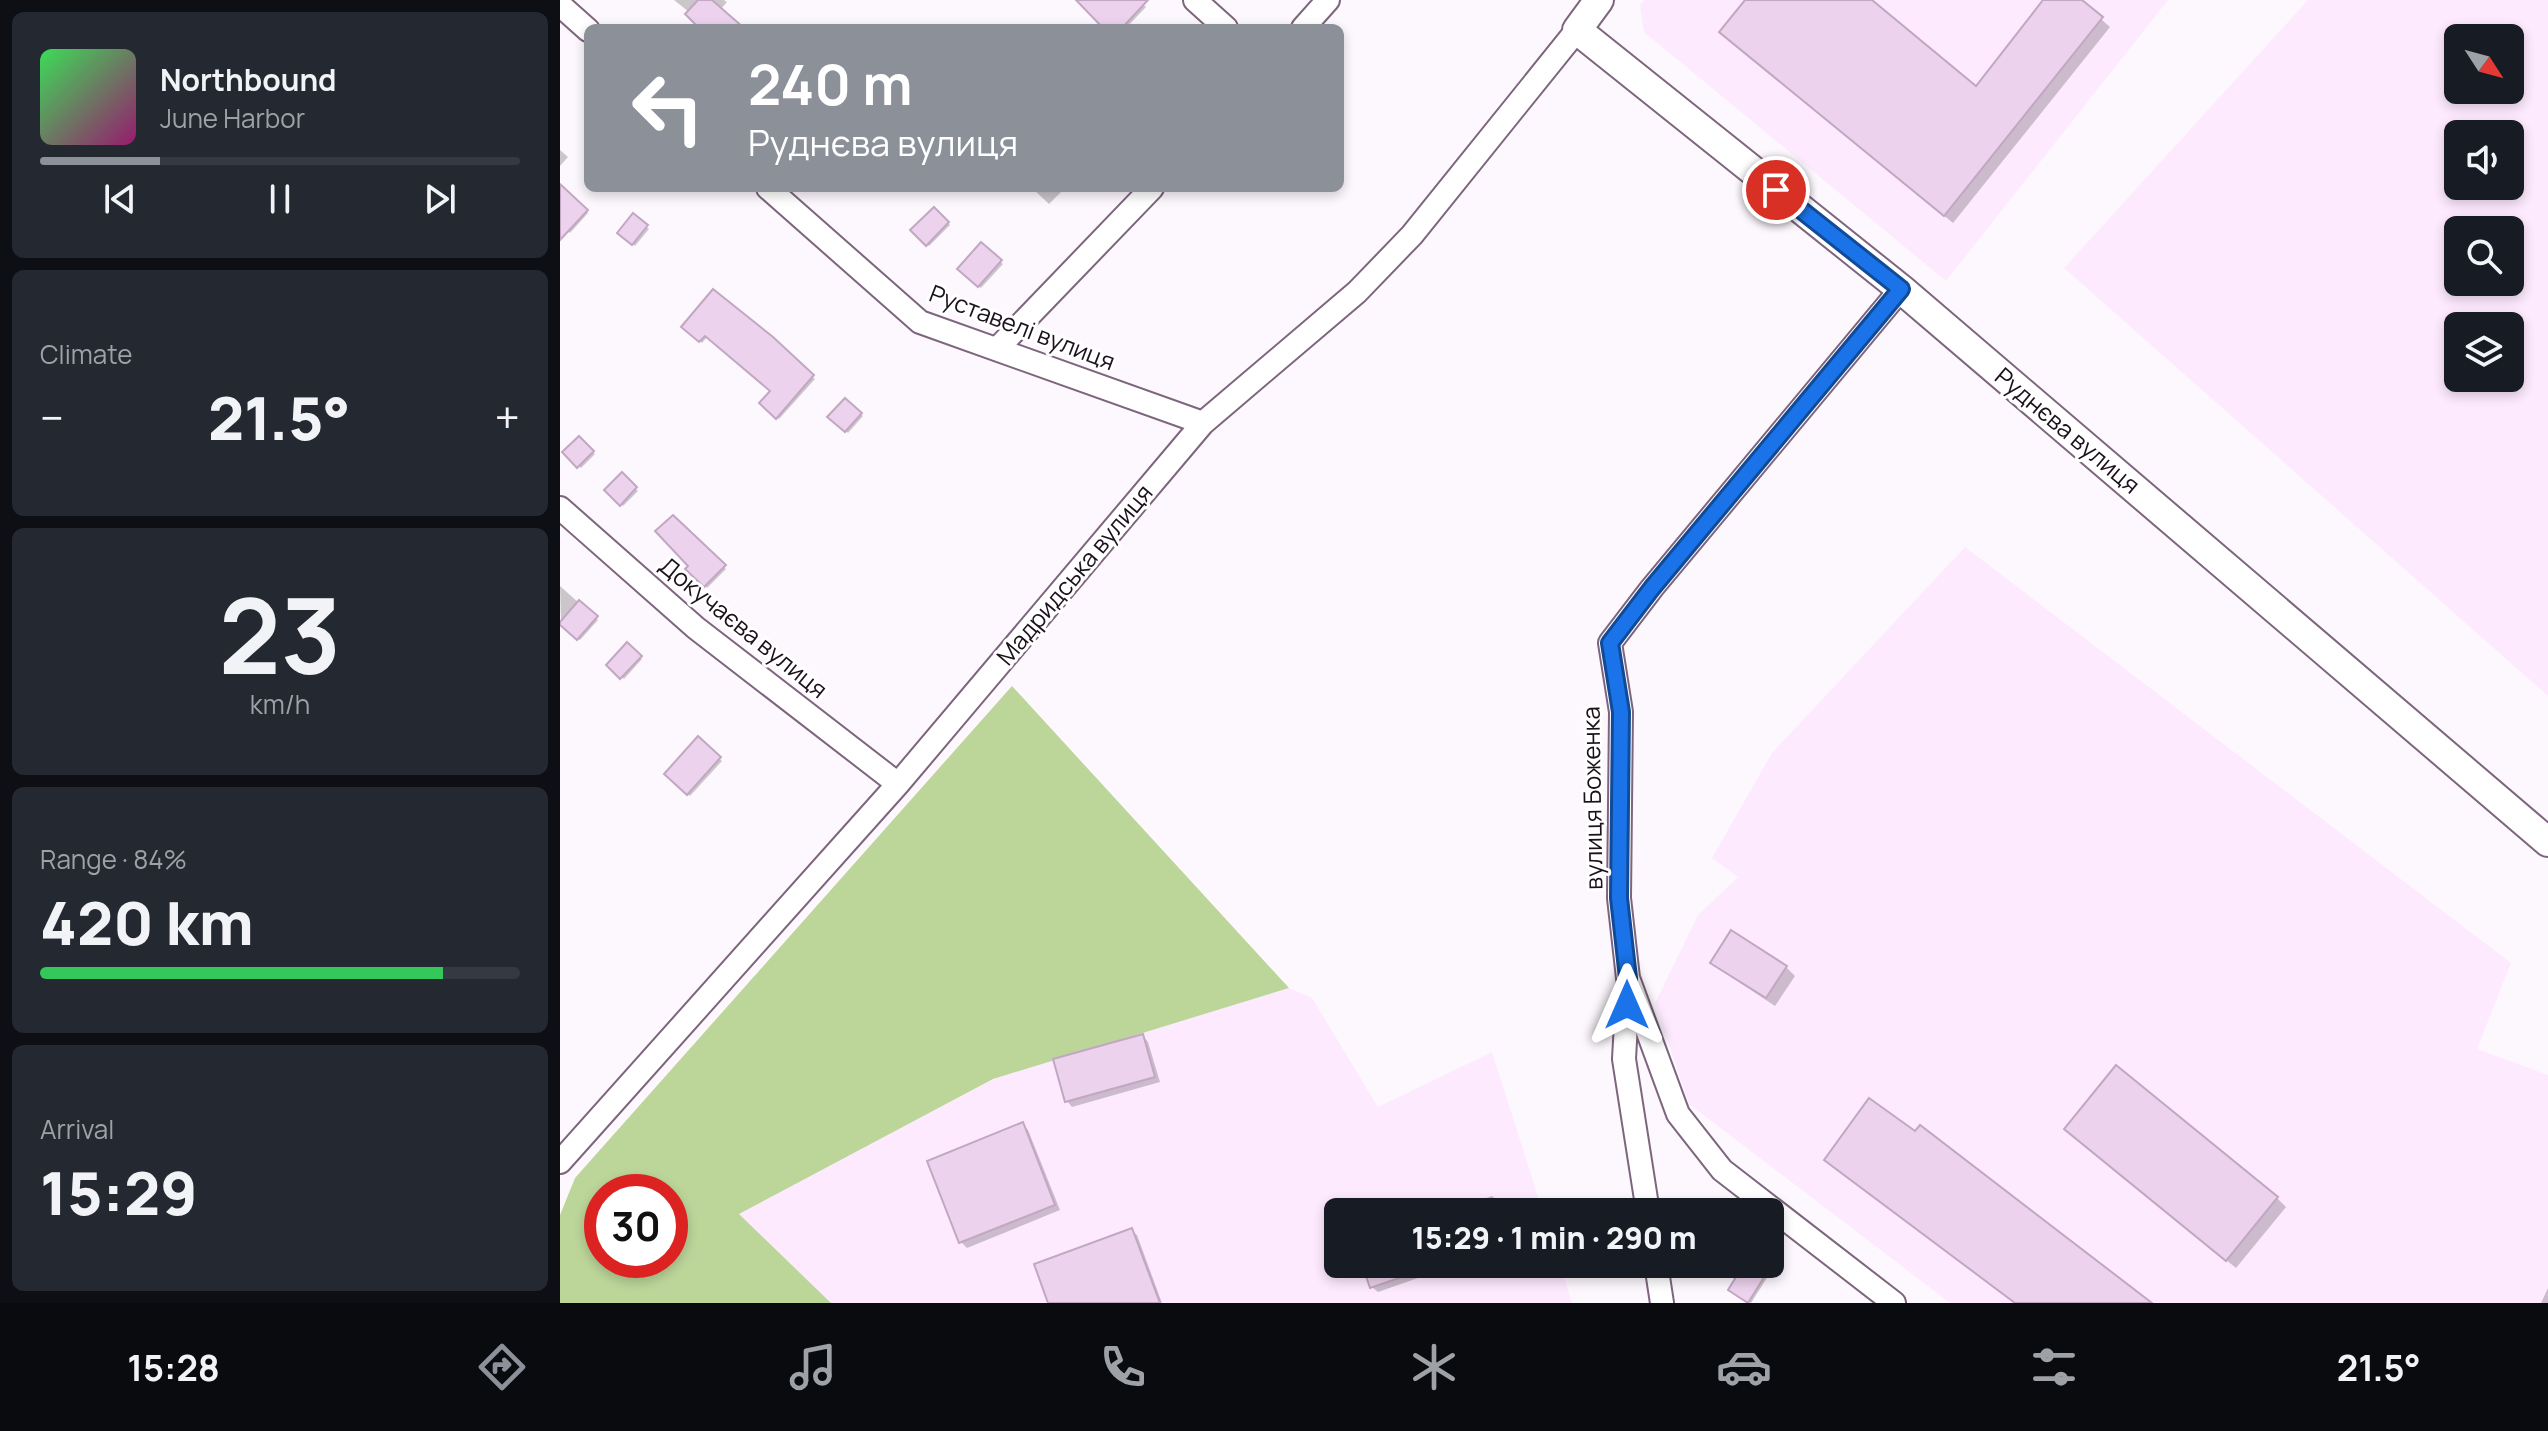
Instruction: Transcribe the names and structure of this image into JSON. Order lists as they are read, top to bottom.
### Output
{
  "streets": {
    "street": [
      "Руставелі вулиця",
      "Руднєва вулиця",
      "Мадридська вулиця",
      "Докучаєва вулиця",
      "вулиця Боженка"
    ]
  },
  "crossings": [
    ["Руставелі вулиця", "Мадридська вулиця"],
    ["Руднєва вулиця", "Мадридська вулиця"],
    ["Руднєва вулиця", "вулиця Боженка"],
    ["Мадридська вулиця", "Докучаєва вулиця"]
  ],
  "north": "bottom right",
  "page": {
    "turn": ["240 m", "Руднєва вулиця"],
    "song": ["Northbound", "June Harbor"],
    "tile": [
      "Climate",
      ["23", "km/h"],
      ["Range · 84%", "420 km"],
      ["Arrival", "15:29"]
    ],
    "heat": ["−", "21.5°", "+"],
    "limit": "30",
    "trip": "15:29 · 1 min · 290 m",
    "tabs": ["15:28", "21.5°"]
  }
}
